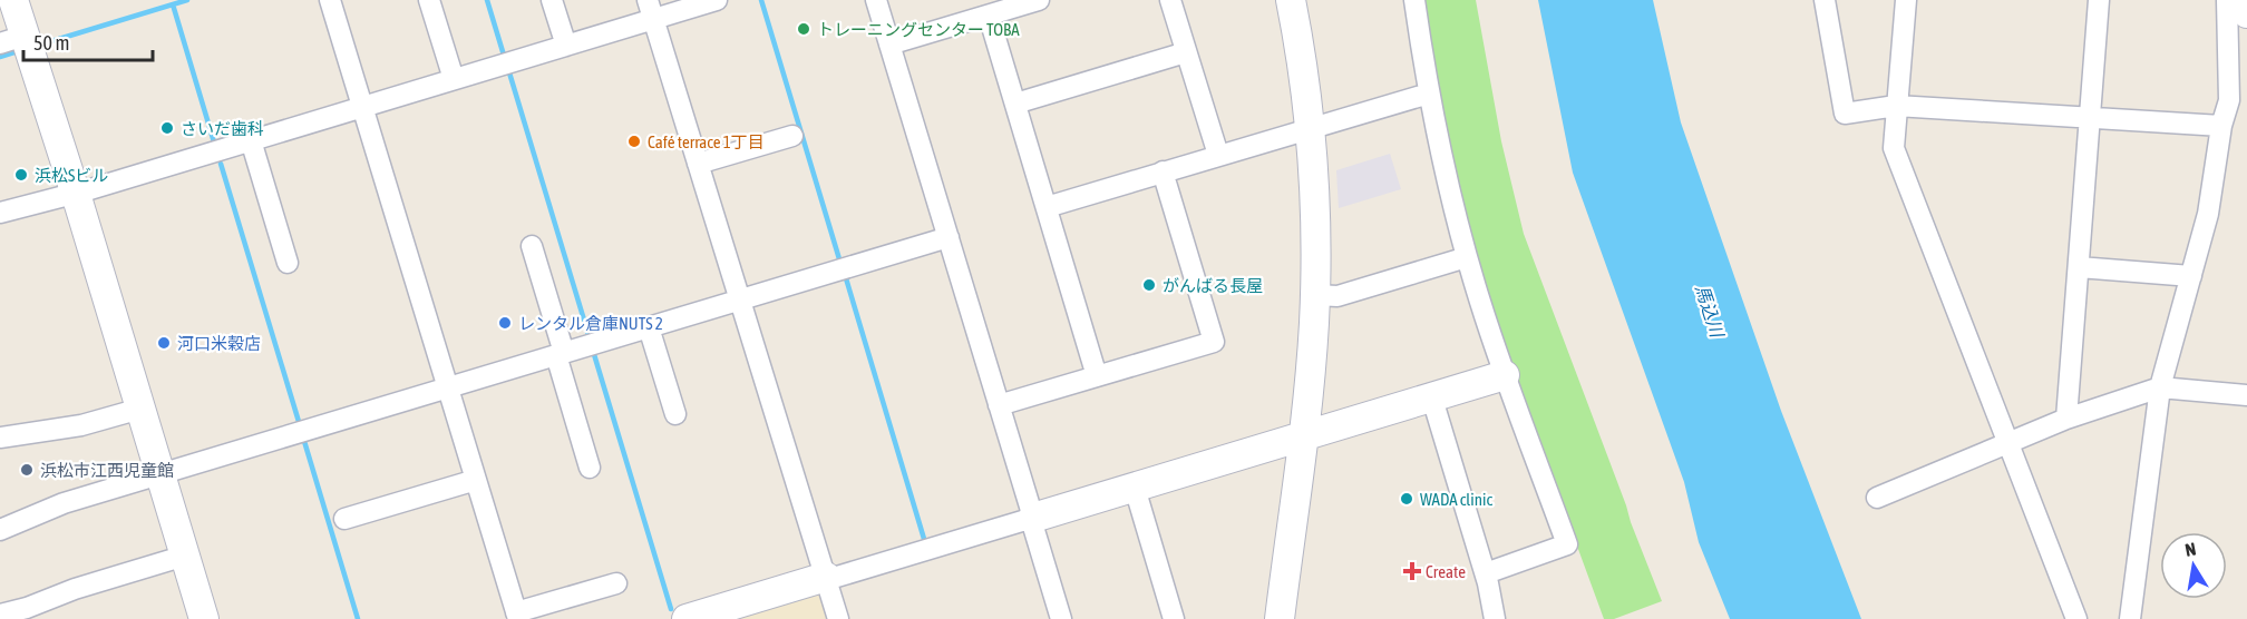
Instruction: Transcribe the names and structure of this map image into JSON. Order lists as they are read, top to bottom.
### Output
{
  "water": ["馬込川"],
  "places": {
    "other": [
      "トレーニングセンター TOBA",
      "さいだ歯科",
      "Café terrace 1丁目",
      "浜松Sビル",
      "がんばる長屋",
      "レンタル倉庫NUTS 2",
      "河口米穀店",
      "浜松市江西児童館",
      "WADA clinic"
    ],
    "health": ["Create"]
  },
  "scale_bar": "50 m",
  "north": "top"
}
